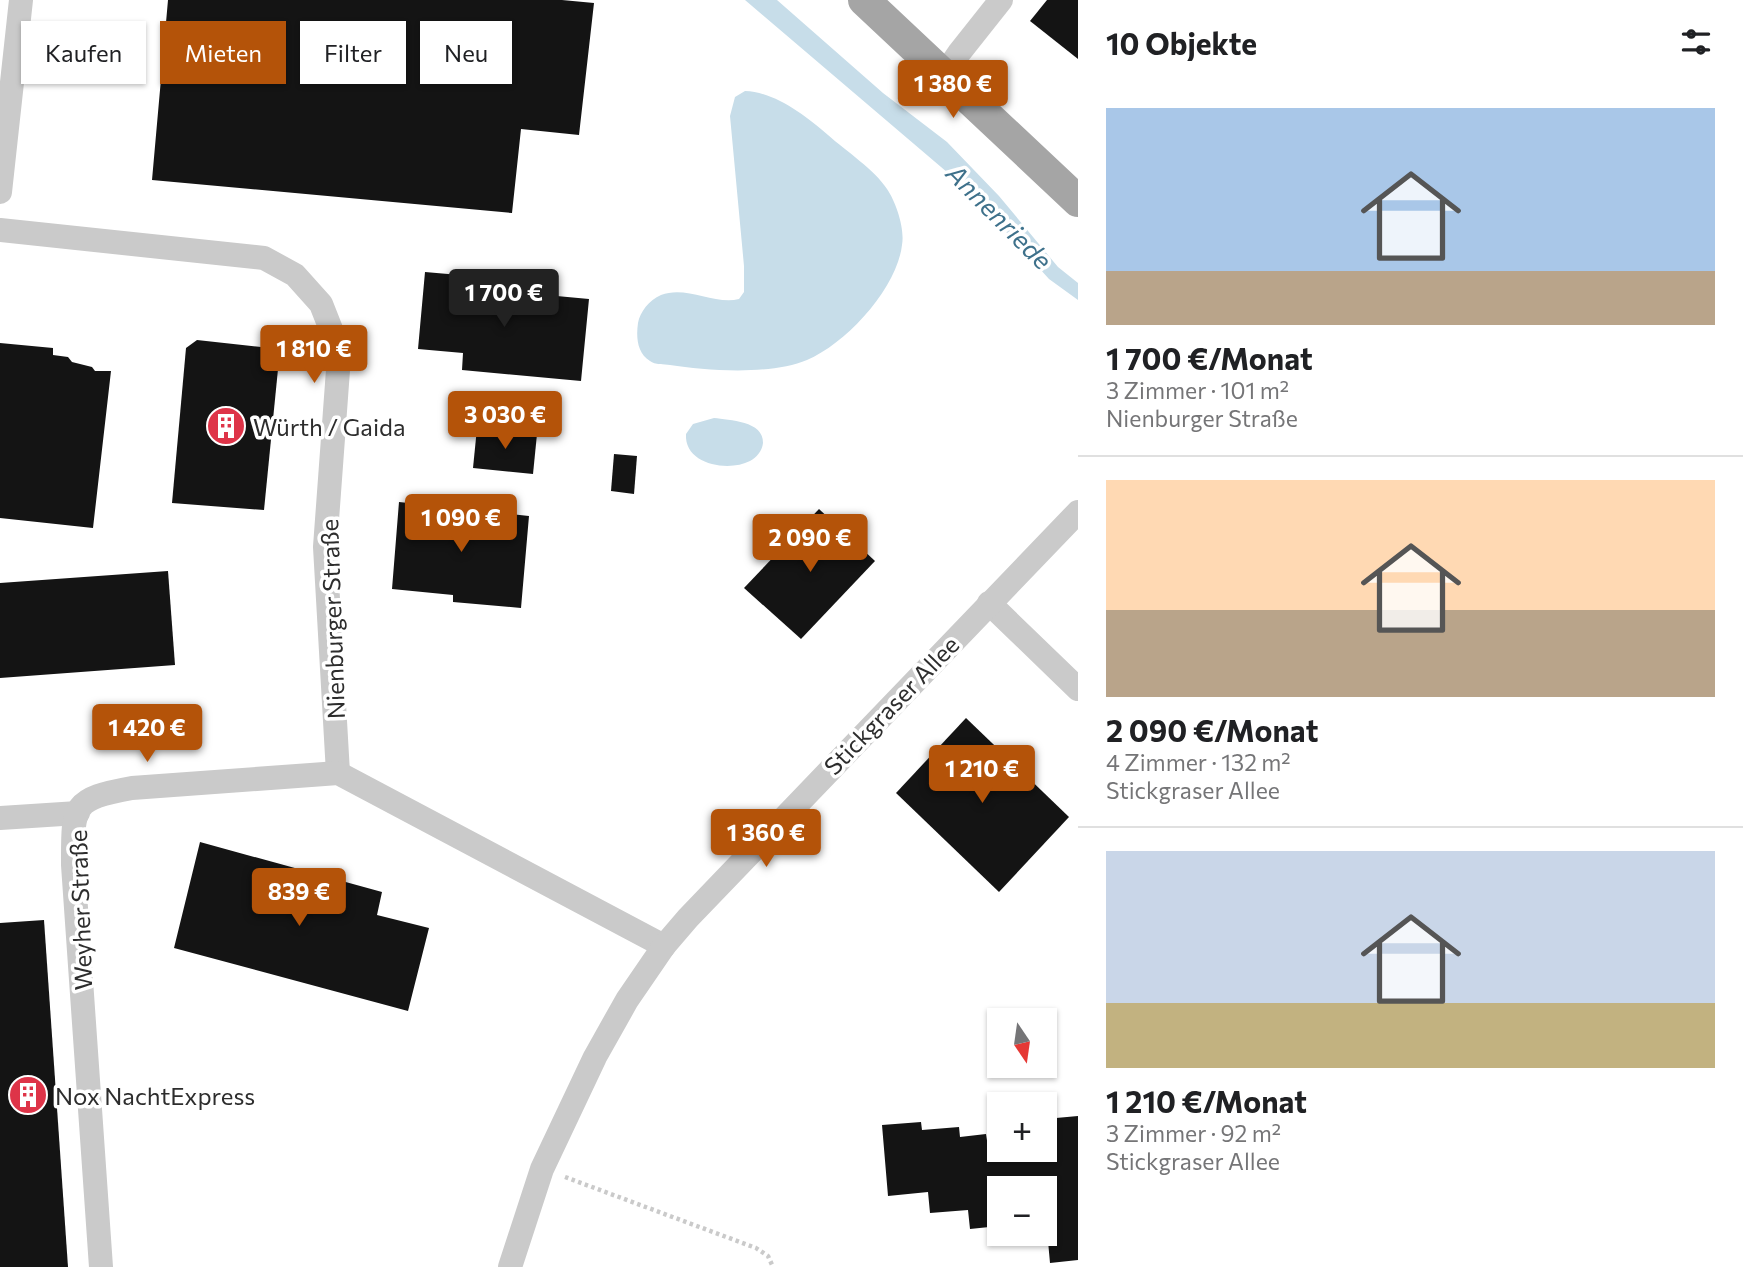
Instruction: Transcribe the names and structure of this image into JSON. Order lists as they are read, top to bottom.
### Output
{
  "streets": {
    "street": ["Nienburger Straße", "Stickgraser Allee", "Weyher Straße"]
  },
  "crossings": [
    ["Nienburger Straße", "Weyher Straße"]
  ],
  "water": ["Annenriede"],
  "places": {
    "building": ["Würth / Gaida", "Nox NachtExpress"]
  },
  "north": "bottom",
  "page": {
    "heading": "10 Objekte",
    "chip": [
      "Kaufen",
      "Mieten",
      "Filter",
      "Neu"
    ],
    "price": [
      "1 380 €",
      "1 700 €",
      "1 810 €",
      "3 030 €",
      "1 090 €",
      "2 090 €",
      "1 420 €",
      "1 210 €",
      "1 360 €",
      "839 €"
    ],
    "list": [
      {
        "name": "1 700 €/Monat",
        "note": "3 Zimmer · 101 m² · Nienburger Straße"
      },
      {
        "name": "2 090 €/Monat",
        "note": "4 Zimmer · 132 m² · Stickgraser Allee"
      },
      {
        "name": "1 210 €/Monat",
        "note": "3 Zimmer · 92 m² · Stickgraser Allee"
      }
    ],
    "map_buttons": ["+", "−"]
  }
}
